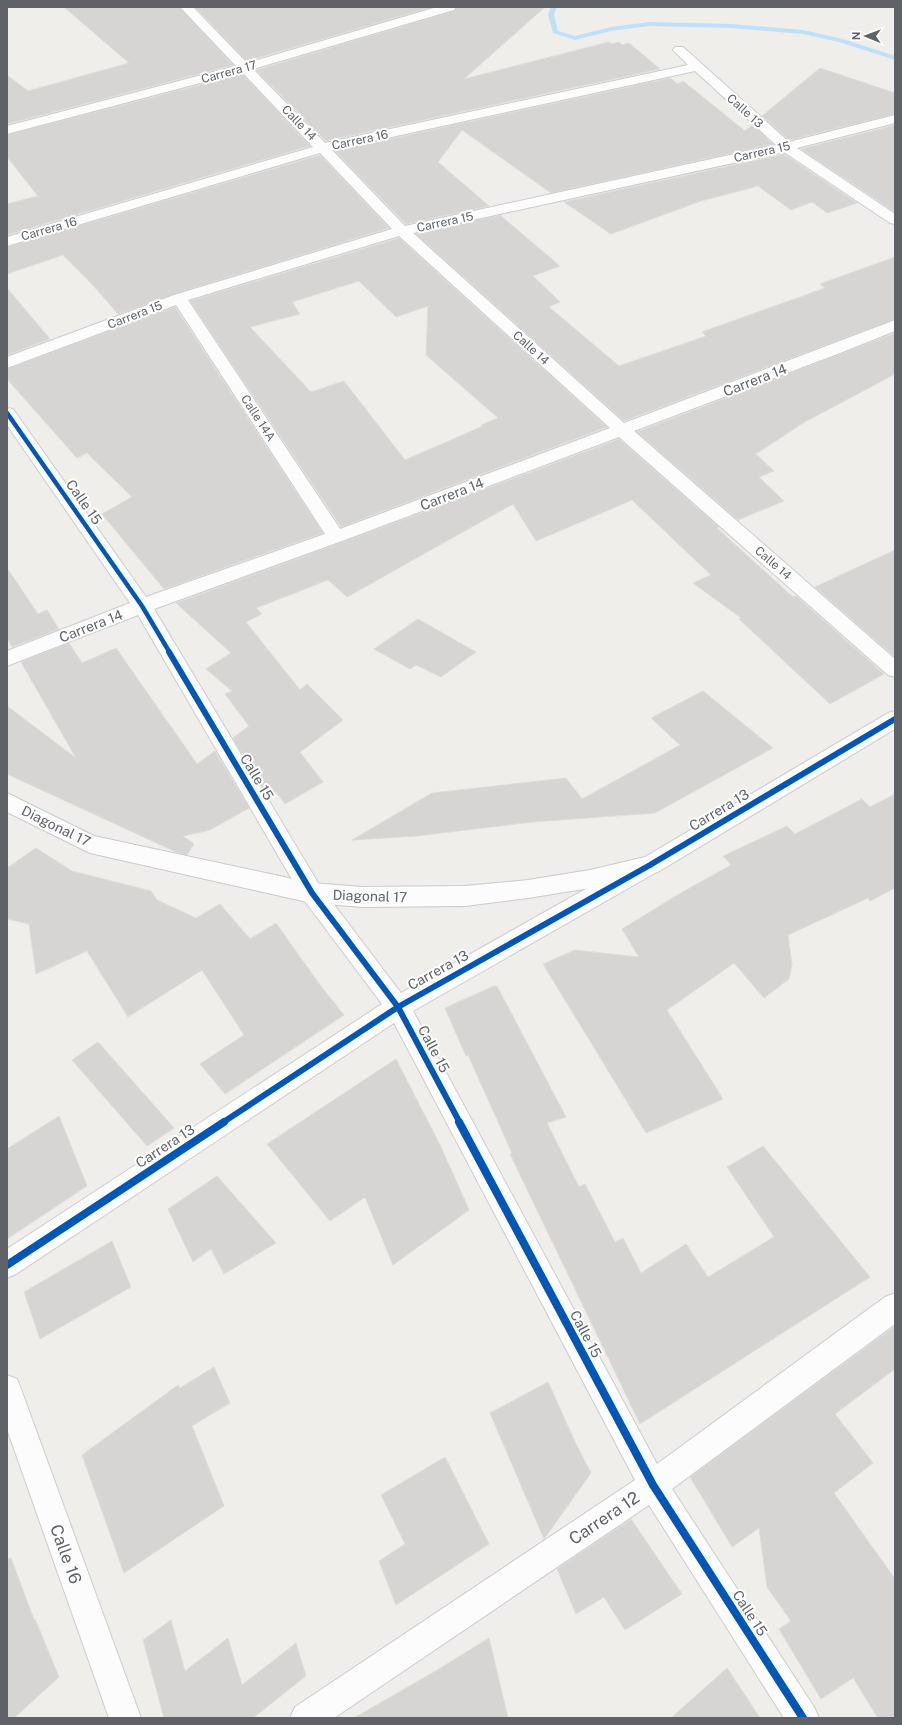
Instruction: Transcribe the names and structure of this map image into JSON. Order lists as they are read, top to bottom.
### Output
{
  "streets": {
    "street": [
      "Carrera 17",
      "Calle 13",
      "Calle 14",
      "Carrera 16",
      "Carrera 15",
      "Carrera 14",
      "Calle 14A",
      "Calle 15",
      "Carrera 13",
      "Diagonal 17",
      "Carrera 12",
      "Calle 16"
    ]
  },
  "crossings": [
    ["Carrera 17", "Calle 14"],
    ["Calle 13", "Carrera 16"],
    ["Calle 13", "Carrera 15"],
    ["Calle 14", "Carrera 16"],
    ["Calle 14", "Carrera 15"],
    ["Calle 14", "Carrera 14"],
    ["Carrera 15", "Calle 14A"],
    ["Carrera 14", "Calle 14A"],
    ["Carrera 14", "Calle 15"],
    ["Calle 15", "Carrera 13"],
    ["Calle 15", "Diagonal 17"],
    ["Calle 15", "Carrera 12"],
    ["Carrera 13", "Diagonal 17"]
  ],
  "north": "left"
}
